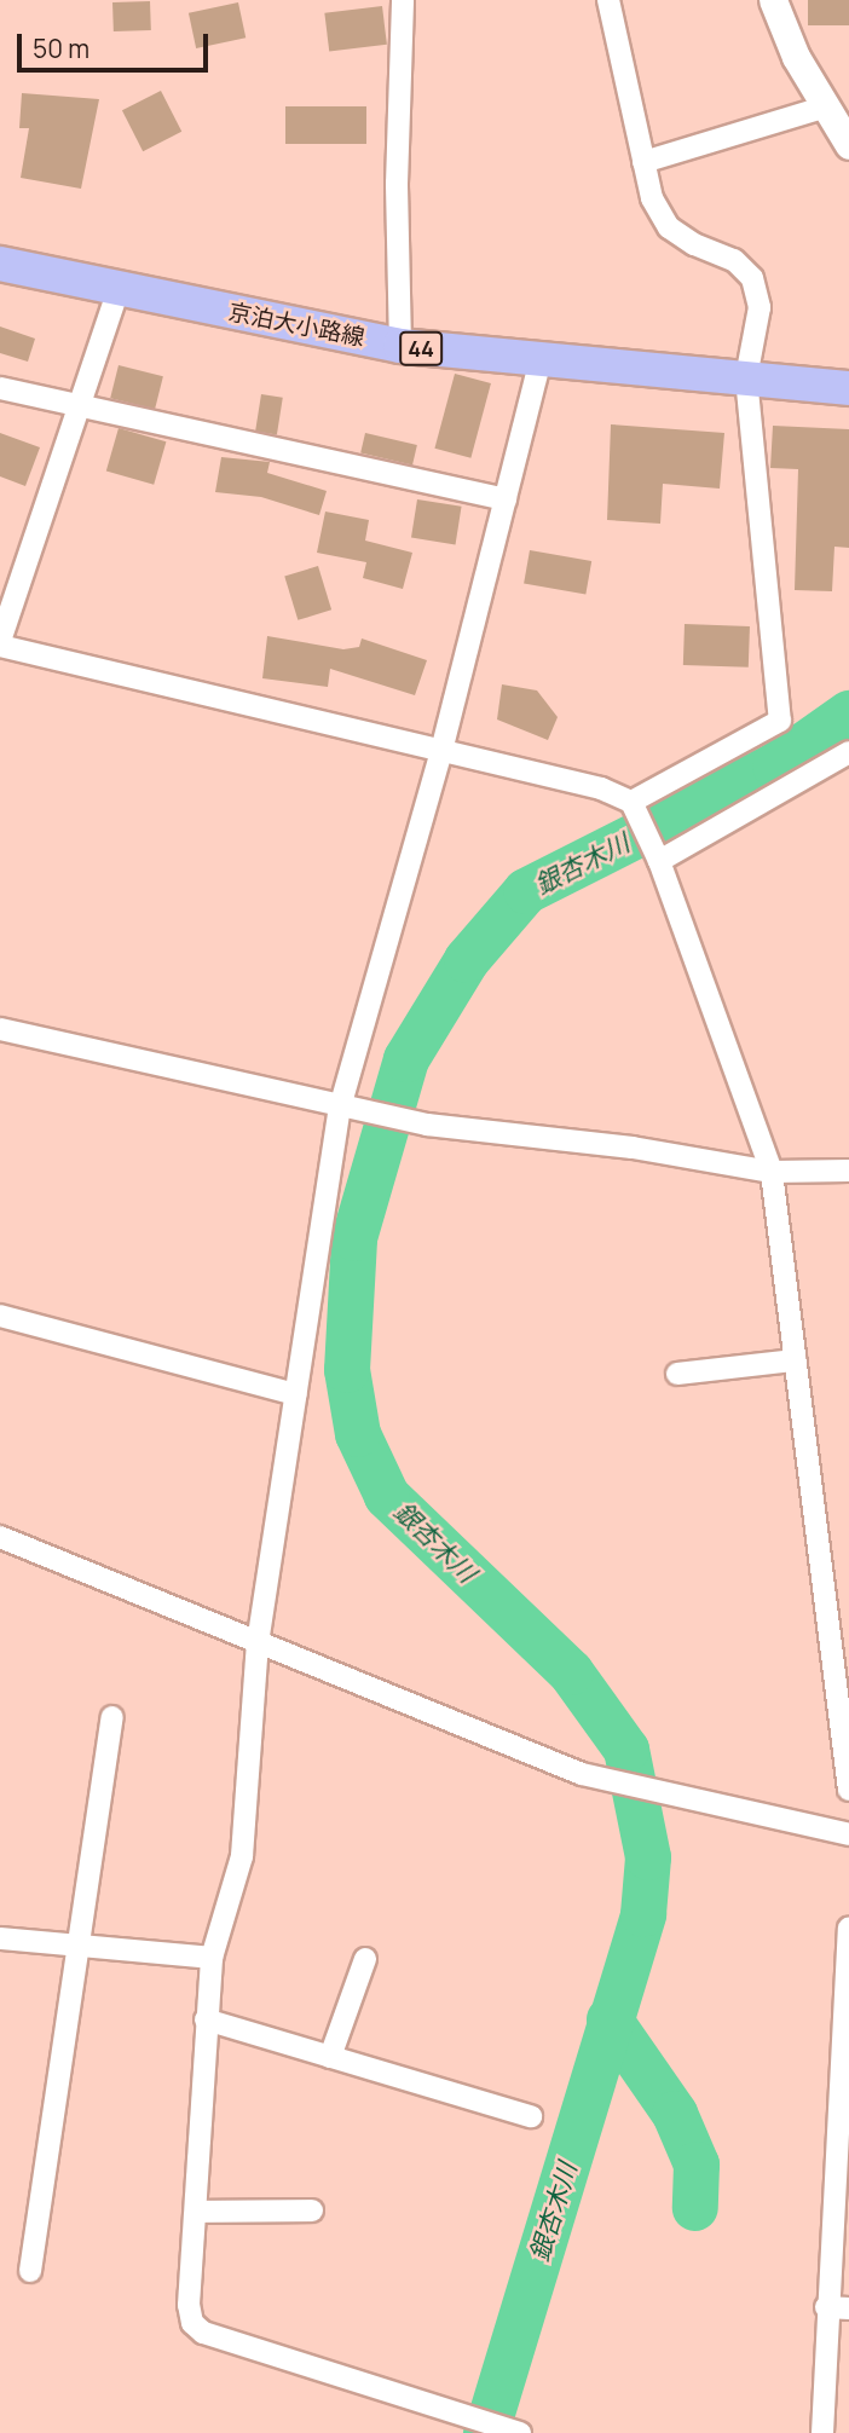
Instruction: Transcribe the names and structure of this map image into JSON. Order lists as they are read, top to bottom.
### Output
{
  "streets": {
    "main road": ["京泊大小路線", "44"]
  },
  "water": ["銀杏木川"],
  "scale_bar": "50 m"
}
